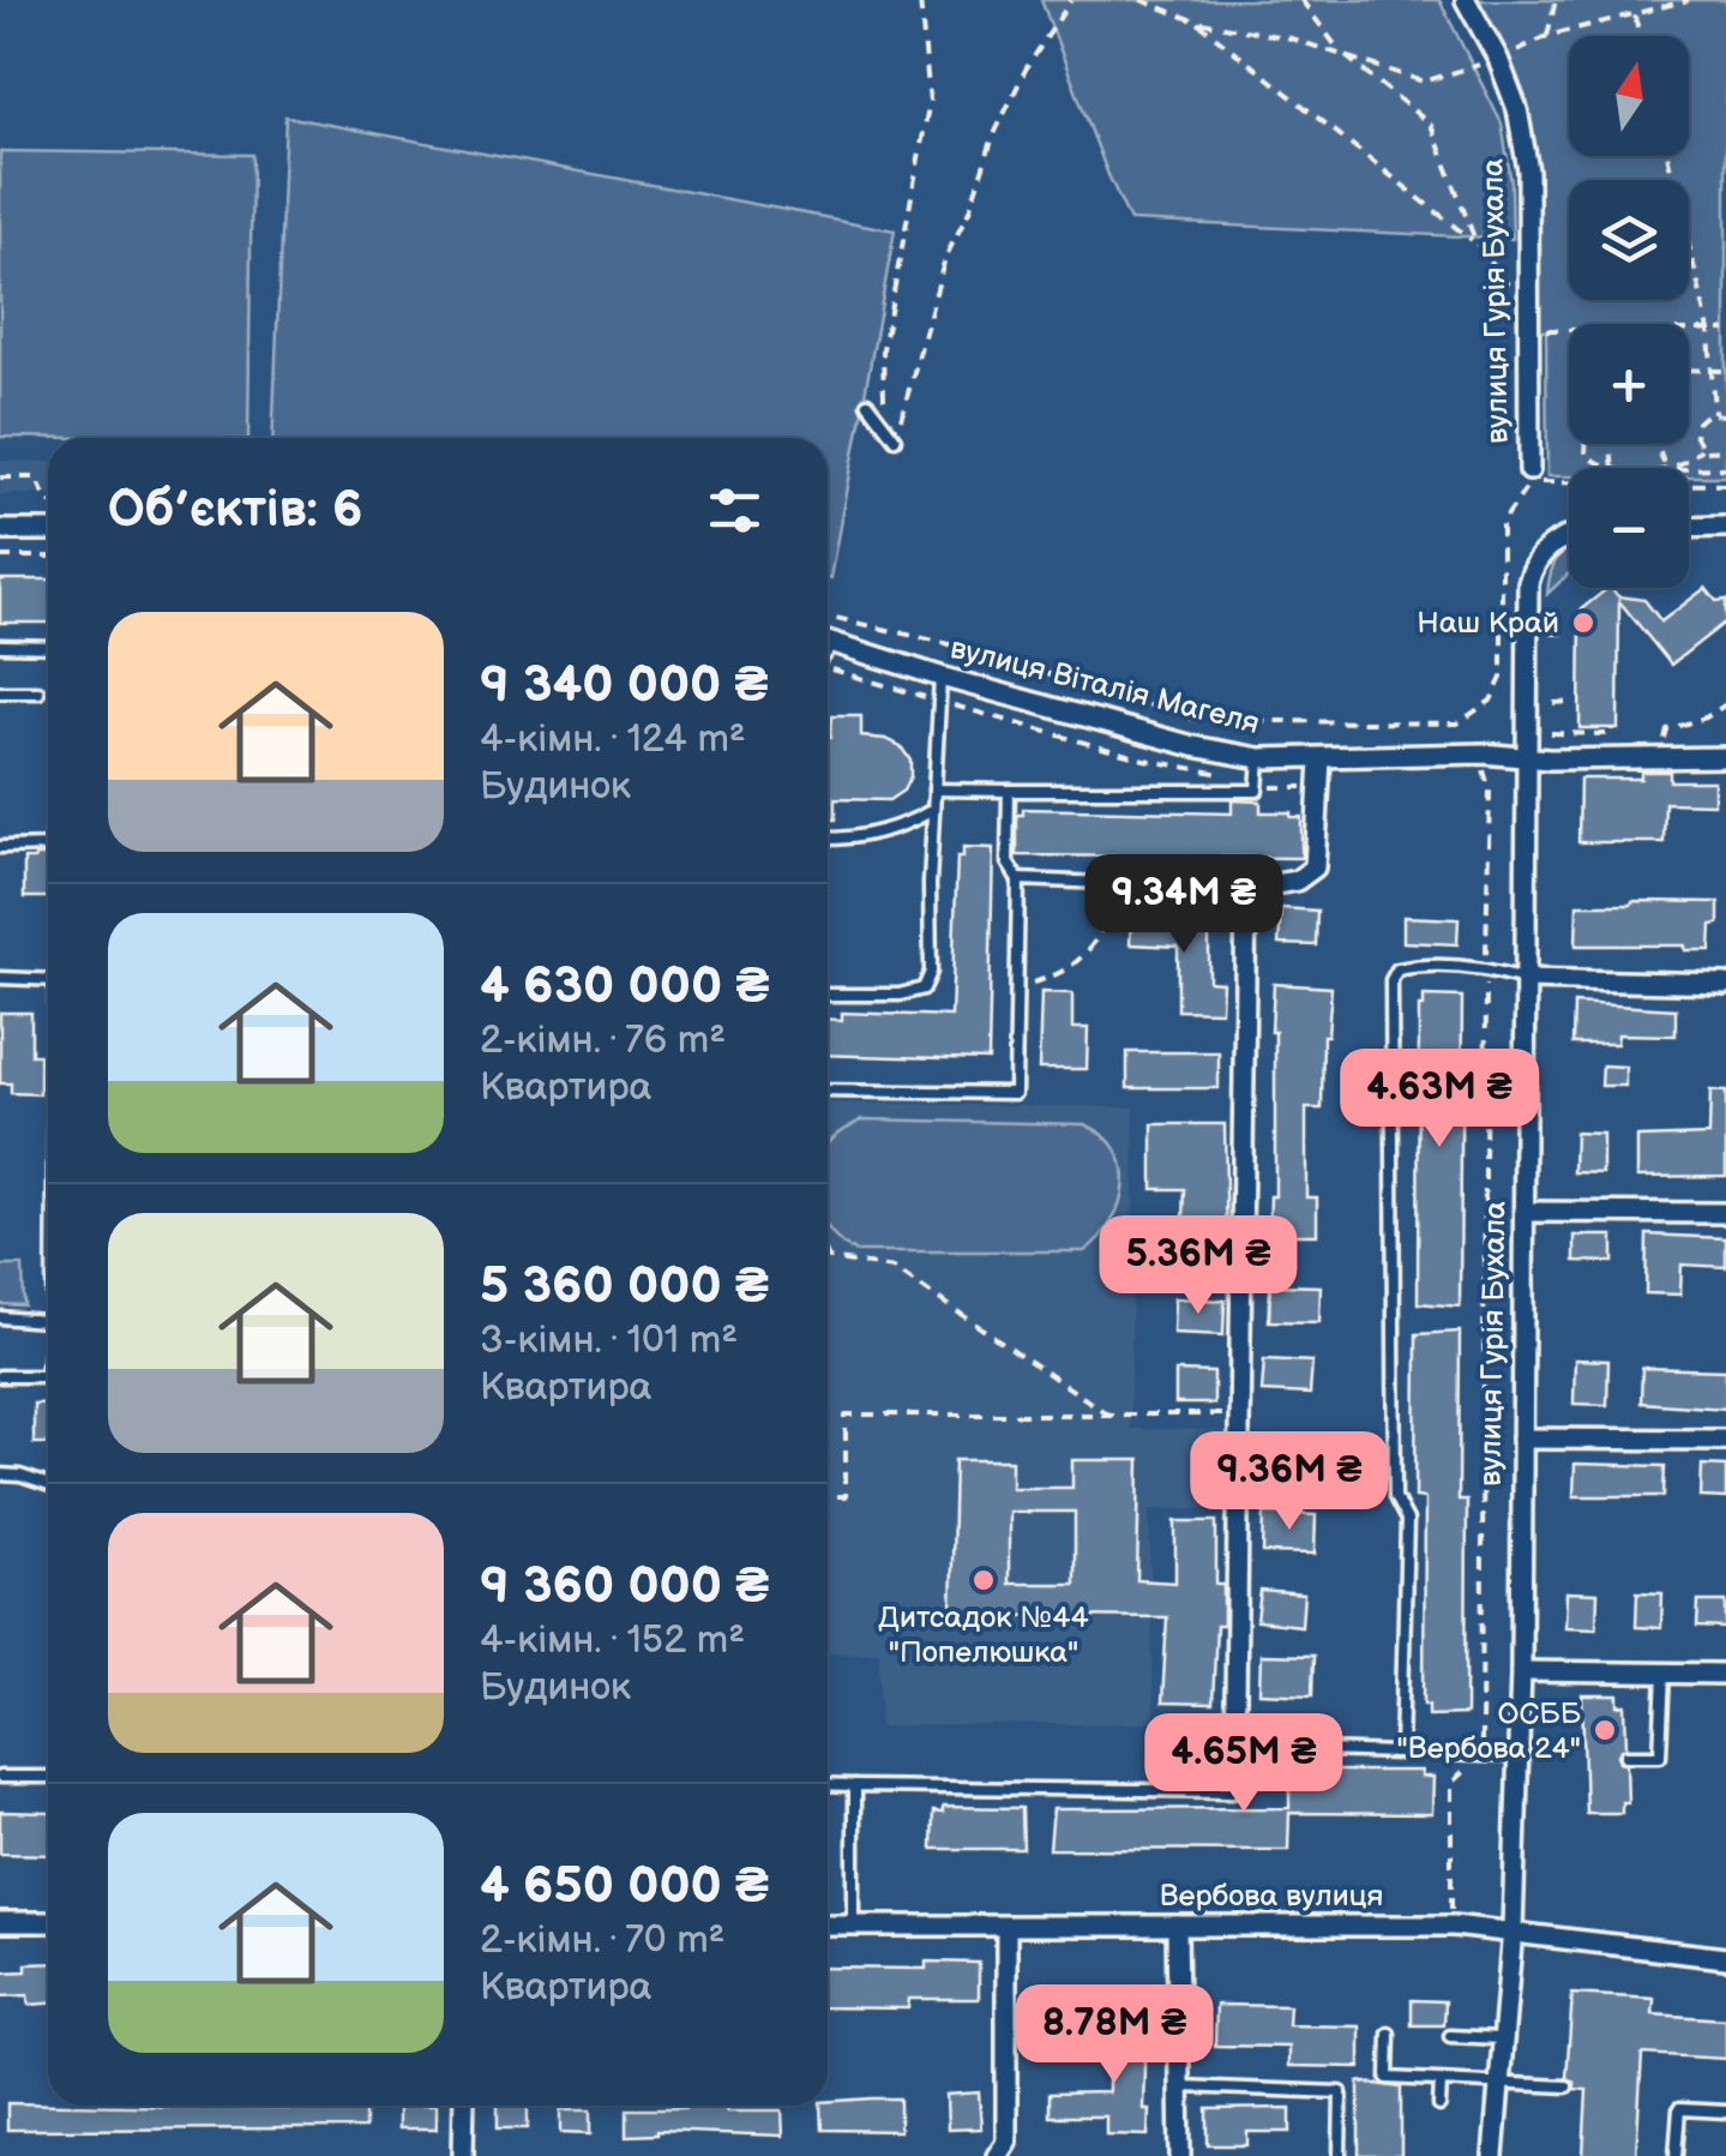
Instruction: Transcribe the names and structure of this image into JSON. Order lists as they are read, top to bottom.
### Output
{
  "streets": {
    "street": ["вулиця Гурія Бухала", "вулиця Віталія Магеля", "Вербова вулиця"]
  },
  "crossings": [
    ["вулиця Гурія Бухала", "вулиця Віталія Магеля"],
    ["вулиця Гурія Бухала", "Вербова вулиця"]
  ],
  "places": ["Наш Край", "Дитсадок №44 \"Попелюшка\"", "ОСББ \"Вербова 24\""],
  "north": "top",
  "page": {
    "map_buttons": ["+", "−"],
    "heading": "Об’єктів: 6",
    "list": [
      {
        "name": "9 340 000 ₴",
        "note": "4-кімн. · 124 m² · Будинок"
      },
      {
        "name": "4 630 000 ₴",
        "note": "2-кімн. · 76 m² · Квартира"
      },
      {
        "name": "5 360 000 ₴",
        "note": "3-кімн. · 101 m² · Квартира"
      },
      {
        "name": "9 360 000 ₴",
        "note": "4-кімн. · 152 m² · Будинок"
      },
      {
        "name": "4 650 000 ₴",
        "note": "2-кімн. · 70 m² · Квартира"
      }
    ],
    "price": [
      "9.34M ₴",
      "4.63M ₴",
      "5.36M ₴",
      "9.36M ₴",
      "4.65M ₴",
      "8.78M ₴"
    ]
  }
}
